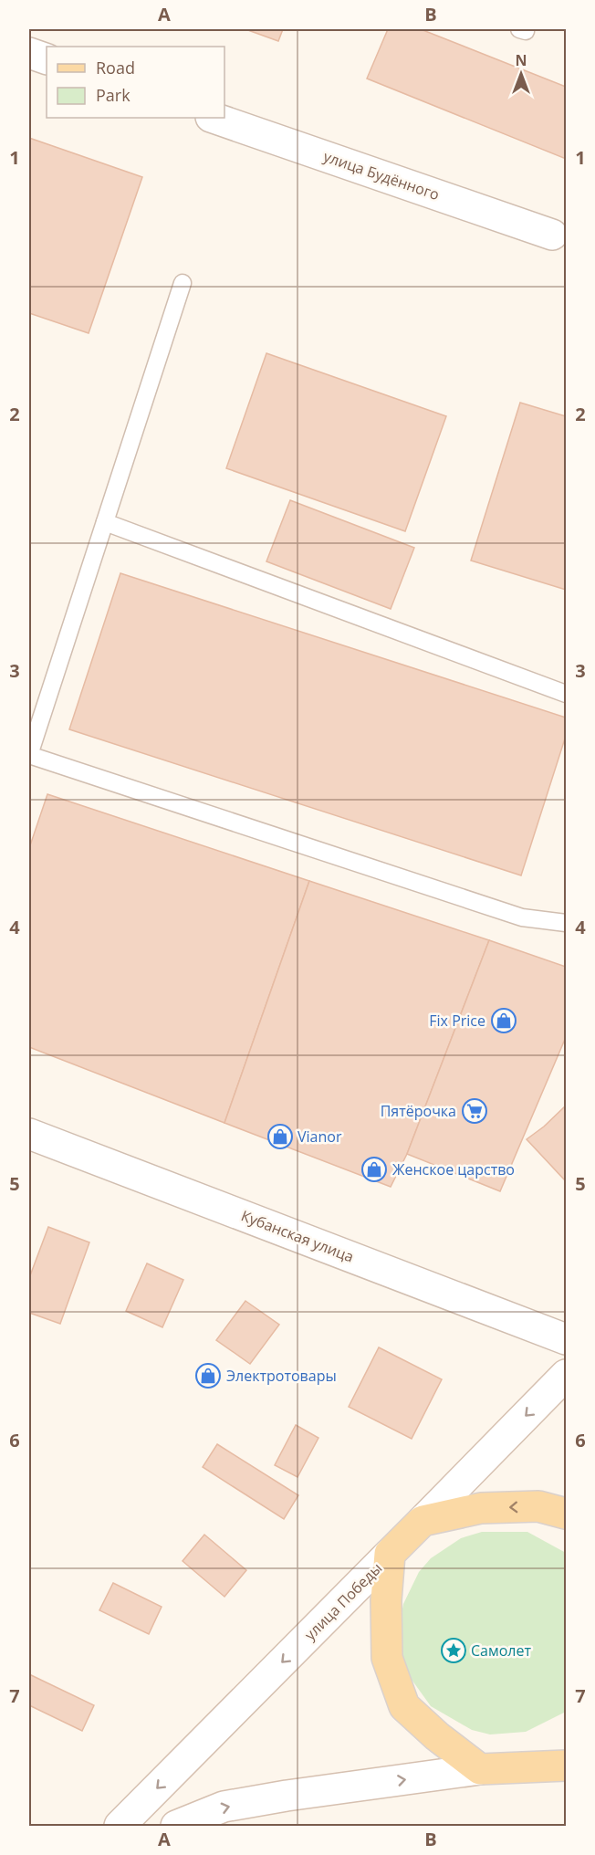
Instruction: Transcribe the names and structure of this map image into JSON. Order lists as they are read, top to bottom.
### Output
{
  "streets": {
    "main road": ["улица Победы"],
    "street": ["улица Будённого", "Кубанская улица"]
  },
  "one_way": ["улица Победы"],
  "places": {
    "shop": [
      "Fix Price",
      "Vianor",
      "Женское царство",
      "Электротовары"
    ],
    "supermarket": ["Пятёрочка"],
    "place": ["Самолет"]
  },
  "legend": ["Road", "Park"],
  "north": "top",
  "grid": {
    "columns": ["A", "B"],
    "rows": [
      "1",
      "2",
      "3",
      "4",
      "5",
      "6",
      "7"
    ]
  }
}
